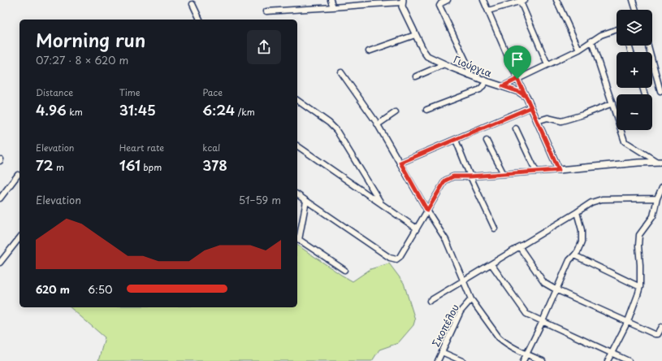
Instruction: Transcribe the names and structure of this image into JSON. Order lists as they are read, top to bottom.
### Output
{
  "streets": {
    "street": ["Γιούργια", "Σκοπέλου"]
  },
  "page": {
    "map_buttons": ["+", "−"],
    "heading": ["Morning run", "07:27 · 8 × 620 m"],
    "stats": [
      ["Distance", "4.96 km"],
      ["Time", "31:45"],
      ["Pace", "6:24 /km"],
      ["Elevation", "72 m"],
      ["Heart rate", "161 bpm"],
      ["kcal", "378"]
    ],
    "chart": ["Elevation", "51–59 m"],
    "list": [
      {
        "name": "620 m",
        "note": "6:50"
      }
    ]
  }
}
